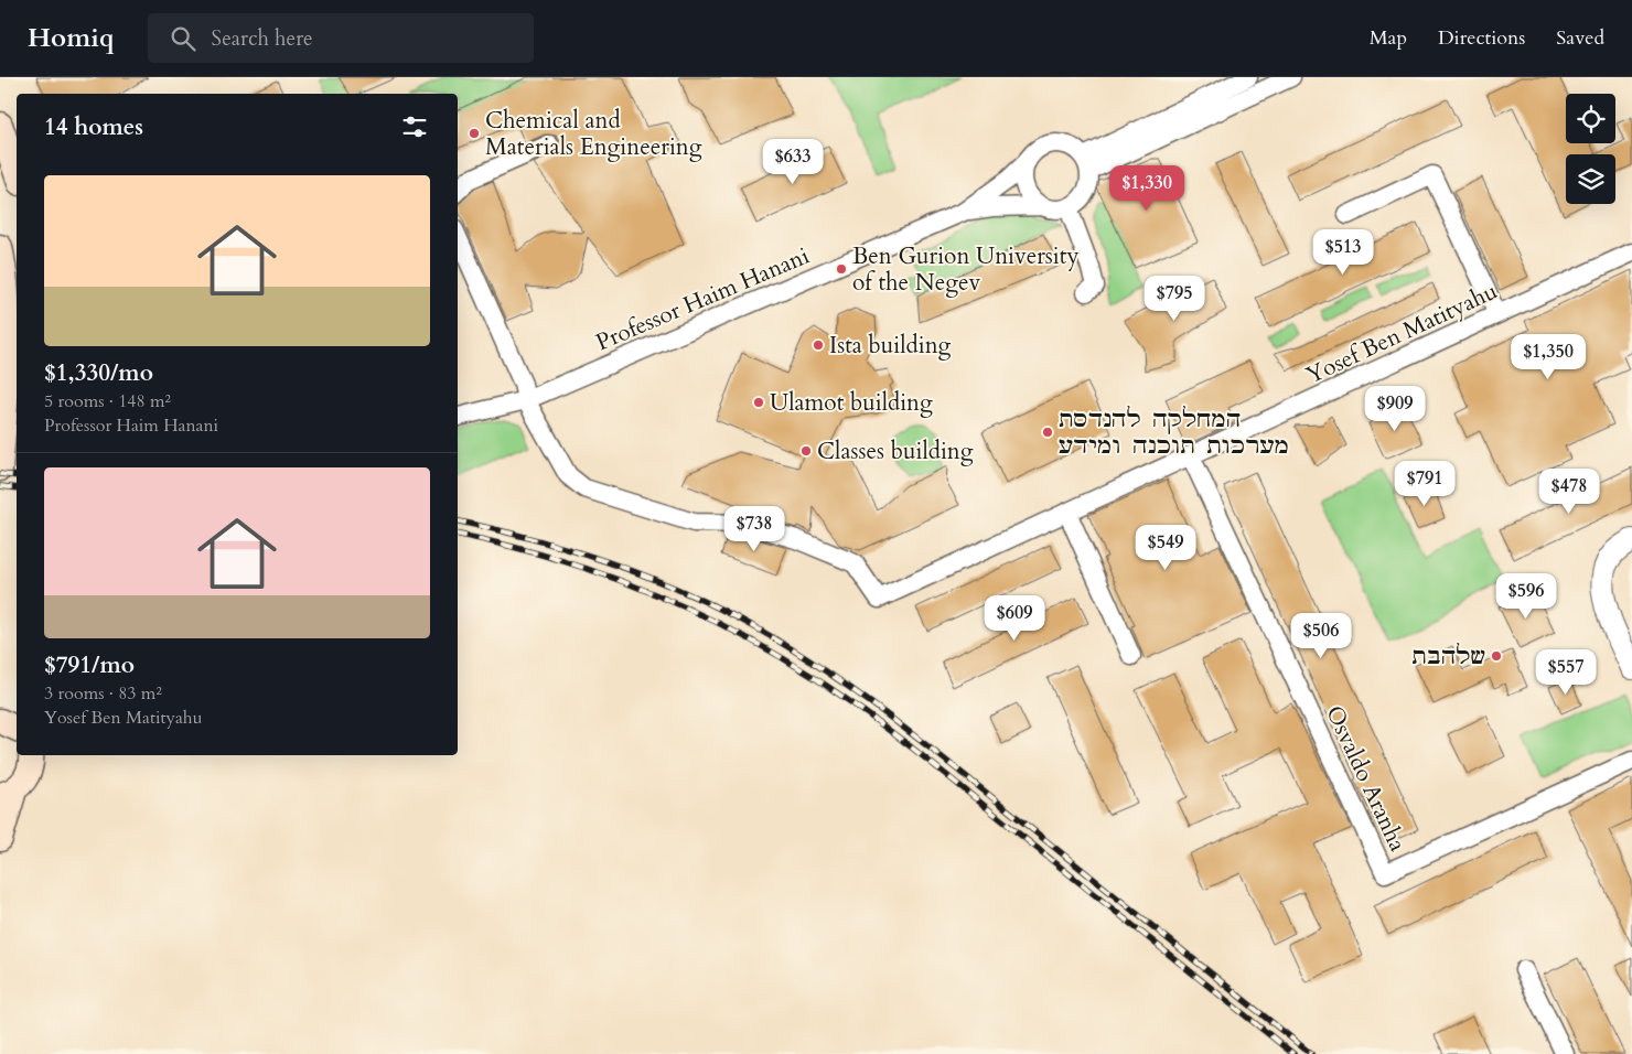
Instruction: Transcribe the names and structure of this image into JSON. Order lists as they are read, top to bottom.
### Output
{
  "streets": {
    "street": ["Professor Haim Hanani", "Yosef Ben Matityahu", "Osvaldo Aranha"]
  },
  "crossings": [
    ["Professor Haim Hanani", "Yosef Ben Matityahu"],
    ["Yosef Ben Matityahu", "Osvaldo Aranha"]
  ],
  "places": [
    "Chemical and Materials Engineering",
    "Ben Gurion University of the Negev",
    "Ista building",
    "Ulamot building",
    "המחלקה להנדסת מערכות תוכנה ומידע",
    "Classes building",
    "שלהבת"
  ],
  "page": {
    "header": "Homiq",
    "search": "Search here",
    "nav": ["Map", "Directions", "Saved"],
    "heading": "14 homes",
    "price": [
      "$633",
      "$1,330",
      "$513",
      "$795",
      "$1,350",
      "$909",
      "$791",
      "$478",
      "$738",
      "$549",
      "$596",
      "$609",
      "$506",
      "$557"
    ],
    "list": [
      {
        "name": "$1,330/mo",
        "note": "5 rooms · 148 m² · Professor Haim Hanani"
      },
      {
        "name": "$791/mo",
        "note": "3 rooms · 83 m² · Yosef Ben Matityahu"
      }
    ]
  }
}
